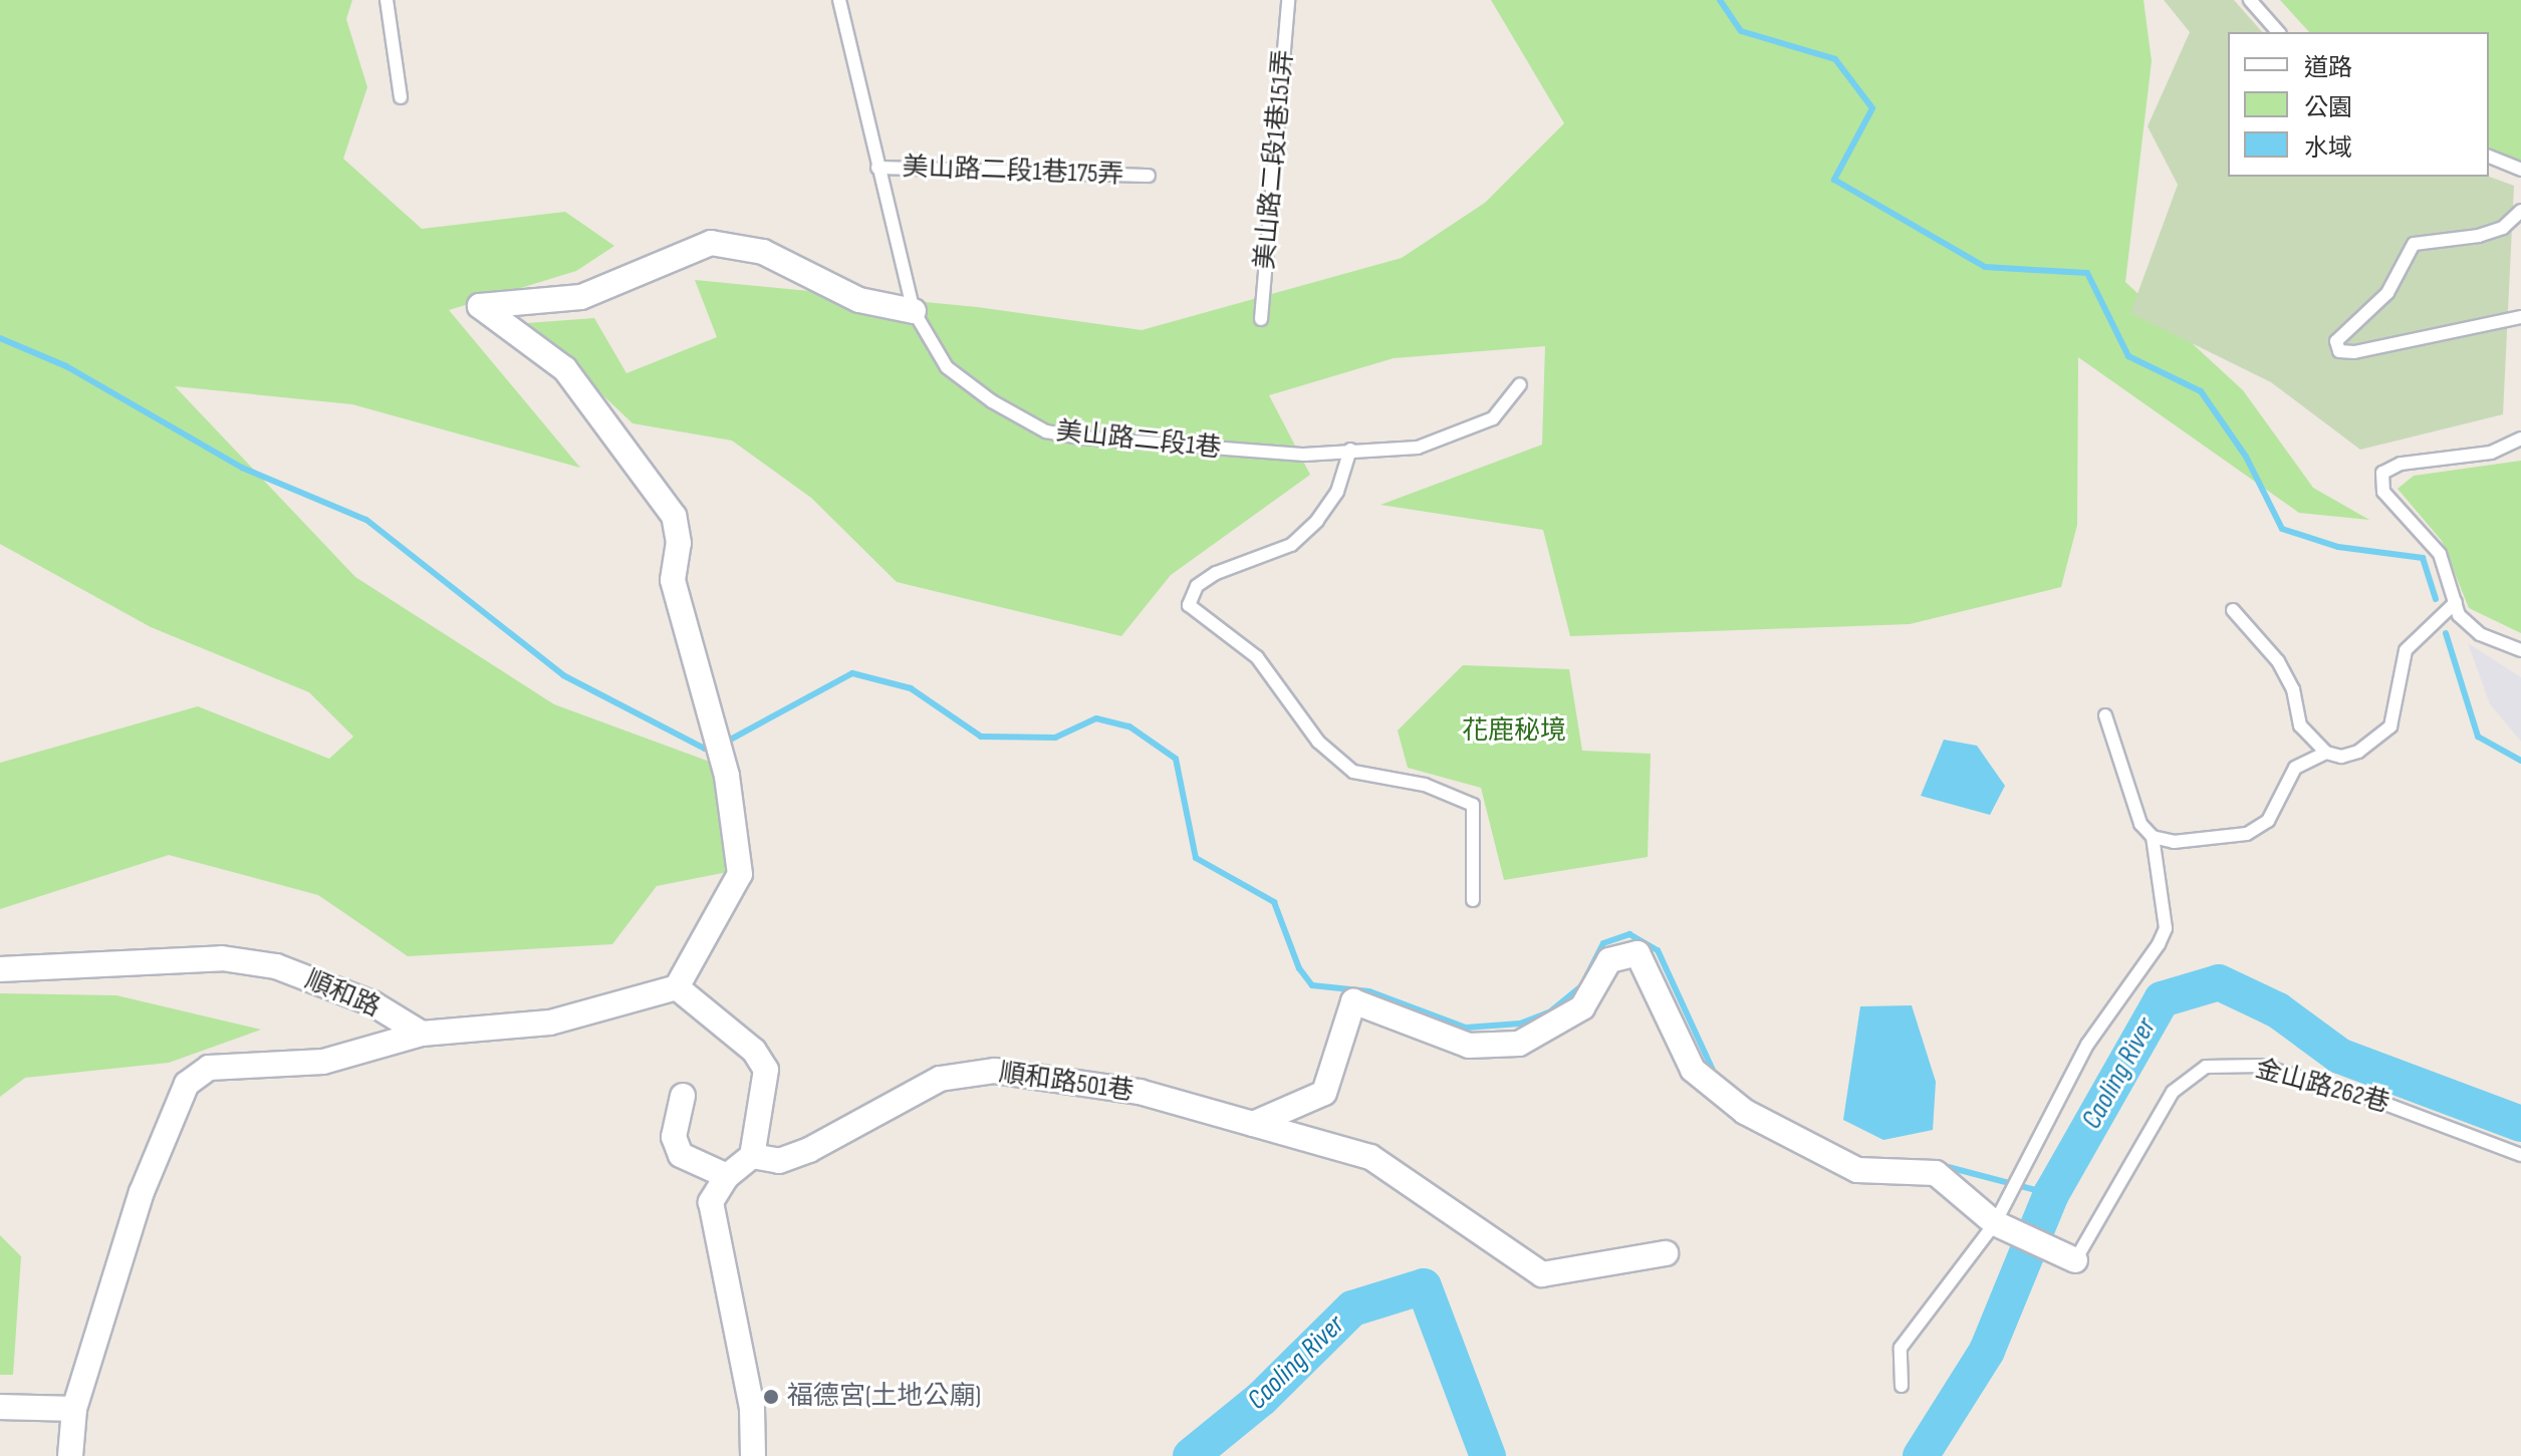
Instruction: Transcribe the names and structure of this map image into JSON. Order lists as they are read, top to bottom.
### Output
{
  "streets": {
    "street": ["順和路", "順和路501巷"],
    "lane": [
      "美山路二段1巷151弄",
      "美山路二段1巷175弄",
      "美山路二段1巷",
      "金山路262巷"
    ]
  },
  "crossings": [
    ["美山路二段1巷175弄", "美山路二段1巷"]
  ],
  "water": ["Caoling River"],
  "parks": ["花鹿秘境"],
  "places": ["福德宮(土地公廟)"],
  "legend": ["道路", "公園", "水域"]
}
